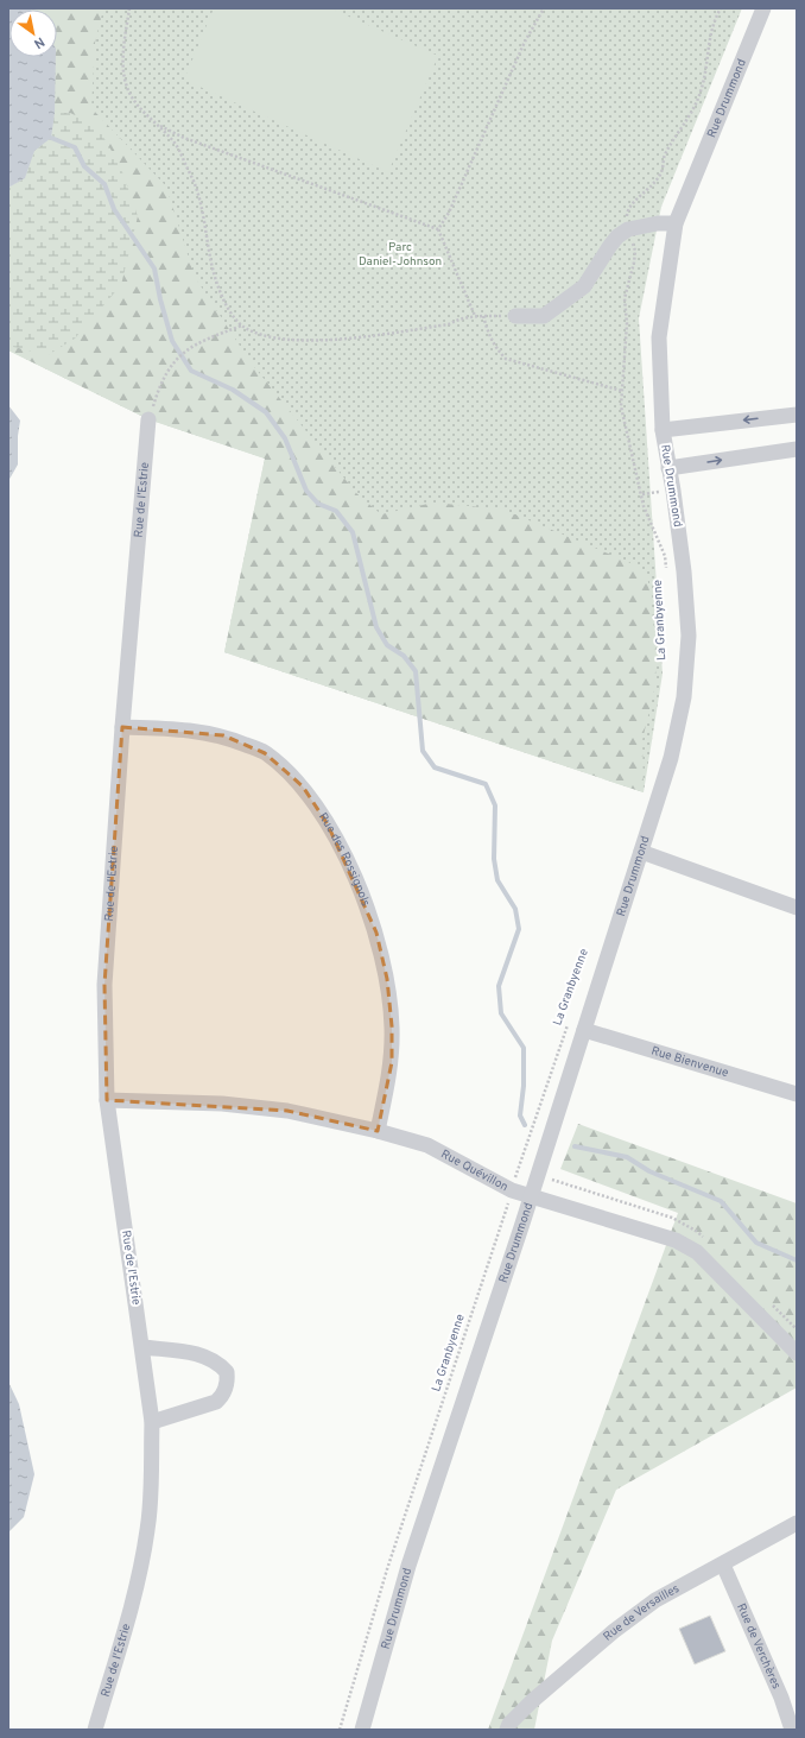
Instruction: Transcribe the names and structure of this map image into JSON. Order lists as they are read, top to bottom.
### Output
{
  "streets": {
    "street": [
      "Rue Drummond",
      "Rue de l'Estrie",
      "Rue des Rossignols",
      "Rue Bienvenue",
      "Rue Quévillon",
      "Rue de Versailles",
      "Rue de Verchères"
    ],
    "path": ["La Granbyenne"]
  },
  "crossings": [
    ["Rue Drummond", "Rue Bienvenue"],
    ["Rue Drummond", "Rue Quévillon"],
    ["Rue de l'Estrie", "Rue des Rossignols"],
    ["Rue de l'Estrie", "Rue Quévillon"],
    ["La Granbyenne", "Rue Quévillon"],
    ["Rue des Rossignols", "Rue Quévillon"],
    ["Rue de Versailles", "Rue de Verchères"]
  ],
  "parks": ["Parc Daniel-Johnson"],
  "north": "bottom right"
}
